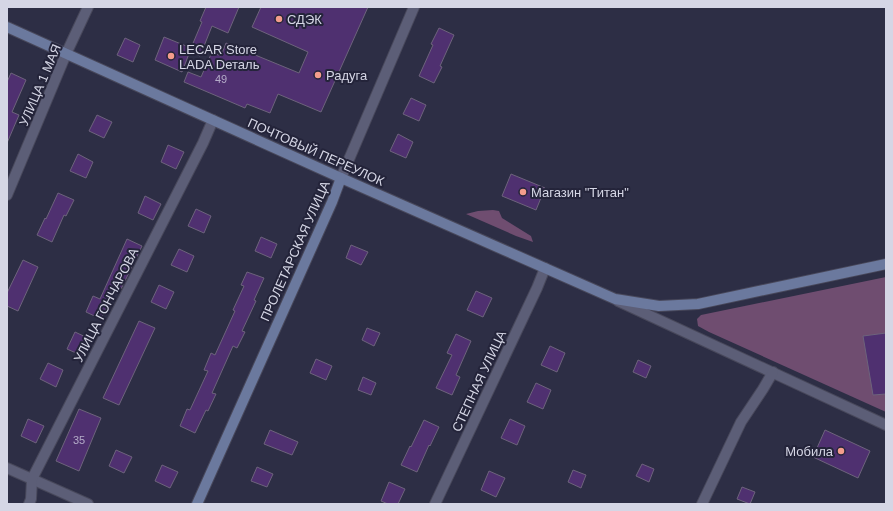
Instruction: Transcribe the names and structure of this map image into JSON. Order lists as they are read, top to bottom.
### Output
{
  "streets": {
    "main road": ["ПОЧТОВЫЙ ПЕРЕУЛОК", "ПРОЛЕТАРСКАЯ УЛИЦА"],
    "street": ["УЛИЦА 1 МАЯ", "УЛИЦА ГОНЧАРОВА", "СТЕПНАЯ УЛИЦА"]
  },
  "crossings": [
    ["УЛИЦА 1 МАЯ", "ПОЧТОВЫЙ ПЕРЕУЛОК"],
    ["ПОЧТОВЫЙ ПЕРЕУЛОК", "ПРОЛЕТАРСКАЯ УЛИЦА"],
    ["ПОЧТОВЫЙ ПЕРЕУЛОК", "УЛИЦА ГОНЧАРОВА"],
    ["ПОЧТОВЫЙ ПЕРЕУЛОК", "СТЕПНАЯ УЛИЦА"]
  ],
  "places": [
    "СДЭК",
    "LECAR Store LADA Dеталь",
    "Радуга",
    "Магазин \"Титан\"",
    "Мобила"
  ],
  "house_numbers": ["49", "35"]
}
